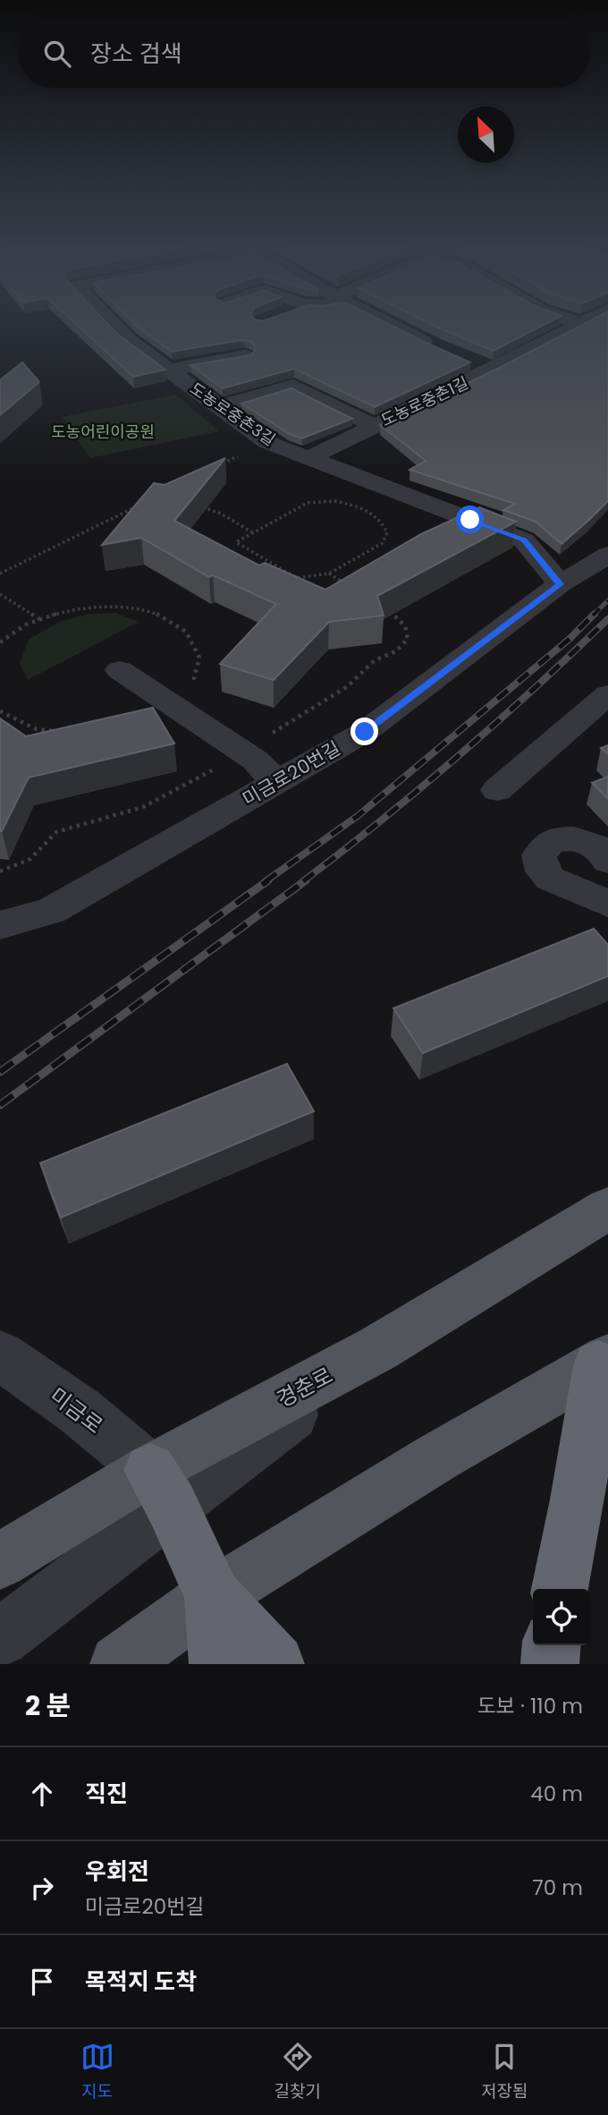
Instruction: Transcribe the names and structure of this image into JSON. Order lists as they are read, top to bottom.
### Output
{
  "streets": {
    "street": [
      "도농로중촌1길",
      "도농로중촌3길",
      "미금로20번길",
      "미금로"
    ]
  },
  "crossings": [
    ["도농로중촌1길", "도농로중촌3길"],
    ["도농로중촌3길", "미금로20번길"]
  ],
  "parks": ["도농어린이공원"],
  "north": "top left",
  "page": {
    "search": "장소 검색",
    "heading": ["2 분", "도보 · 110 m"],
    "list": [
      ["직진", "40 m"],
      ["우회전", "미금로20번길", "70 m"],
      "목적지 도착"
    ],
    "nav": ["지도", "길찾기", "저장됨"]
  }
}
